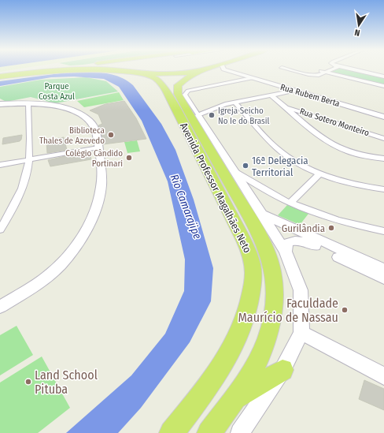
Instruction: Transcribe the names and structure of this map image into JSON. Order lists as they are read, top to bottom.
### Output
{
  "streets": {
    "main road": ["Avenida Professor Magalhães Neto"],
    "street": ["Rua Rubem Berta", "Rua Sotero Monteiro"]
  },
  "crossings": [
    ["Rua Rubem Berta", "Avenida Professor Magalhães Neto"]
  ],
  "water": ["Rio Camarajipe"],
  "parks": ["Parque Costa Azul"],
  "places": [
    "Igreja Seicho No Ie do Brasil",
    "Biblioteca Thales de Azevedo",
    "Colégio Cândido Portinari",
    "16ª Delegacia Territorial",
    "Gurilândia",
    "Faculdade Maurício de Nassau",
    "Land School Pituba"
  ],
  "north": "bottom"
}
